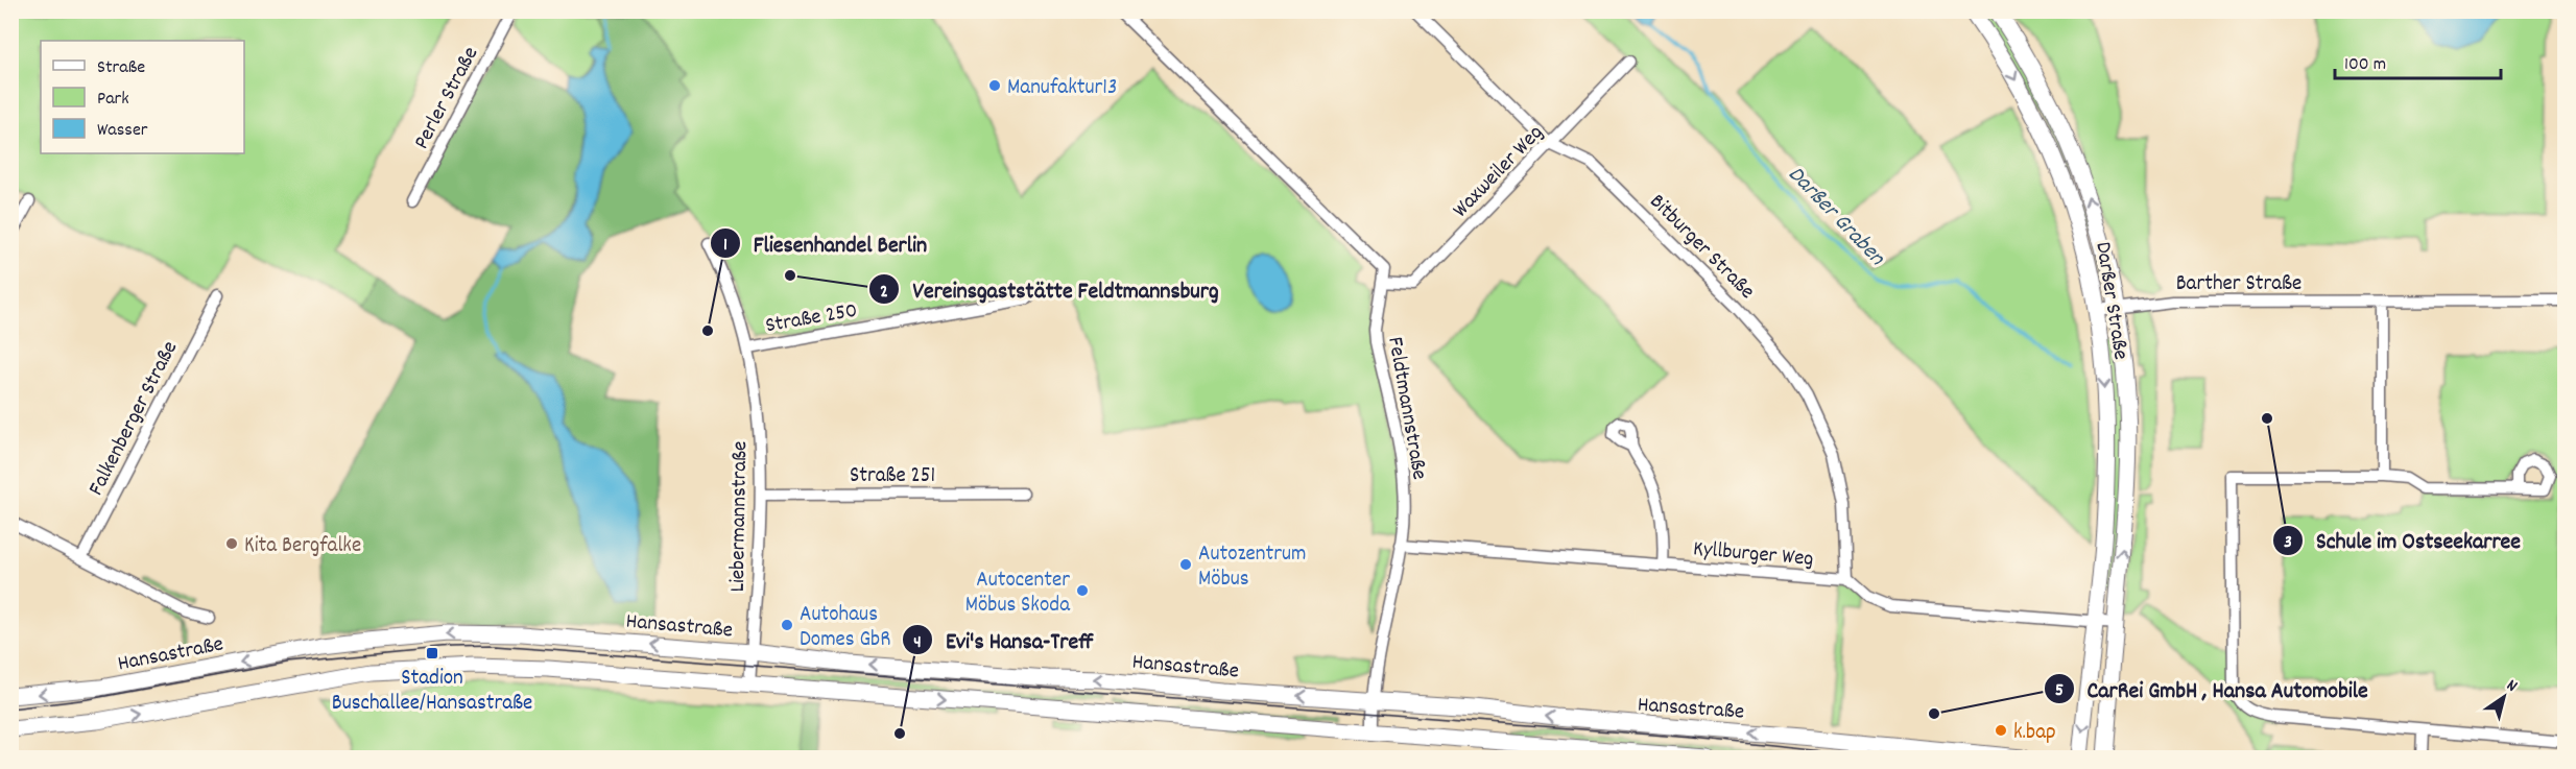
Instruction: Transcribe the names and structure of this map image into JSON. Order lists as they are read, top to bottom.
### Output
{
  "streets": {
    "main road": ["Darßer Straße", "Hansastraße"],
    "street": [
      "Perler Straße",
      "Waxweiler Weg",
      "Bitburger Straße",
      "Barther Straße",
      "Straße 250",
      "Feldtmannstraße",
      "Falkenberger Straße",
      "Straße 251",
      "Liebermannstraße",
      "Kyllburger Weg"
    ]
  },
  "crossings": [
    ["Waxweiler Weg", "Bitburger Straße"],
    ["Waxweiler Weg", "Feldtmannstraße"],
    ["Bitburger Straße", "Kyllburger Weg"],
    ["Barther Straße", "Darßer Straße"],
    ["Straße 250", "Liebermannstraße"],
    ["Feldtmannstraße", "Kyllburger Weg"],
    ["Feldtmannstraße", "Hansastraße"],
    ["Straße 251", "Liebermannstraße"],
    ["Liebermannstraße", "Hansastraße"]
  ],
  "water": ["Darßer Graben"],
  "places": {
    "other": [
      "Manufaktur13",
      "Vereinsgaststätte Feldtmannsburg",
      "Fliesenhandel Berlin",
      "Schule im Ostseekarree",
      "Kita Bergfalke",
      "Autozentrum Möbus",
      "Autocenter Möbus Skoda",
      "Autohaus Domes GbR",
      "CarRei GmbH , Hansa Automobile",
      "k.bap",
      "Evi's Hansa-Treff"
    ],
    "transit": ["Stadion Buschallee/Hansastraße"]
  },
  "legend": ["Straße", "Park", "Wasser"],
  "scale_bar": "100 m",
  "north": "top right"
}
